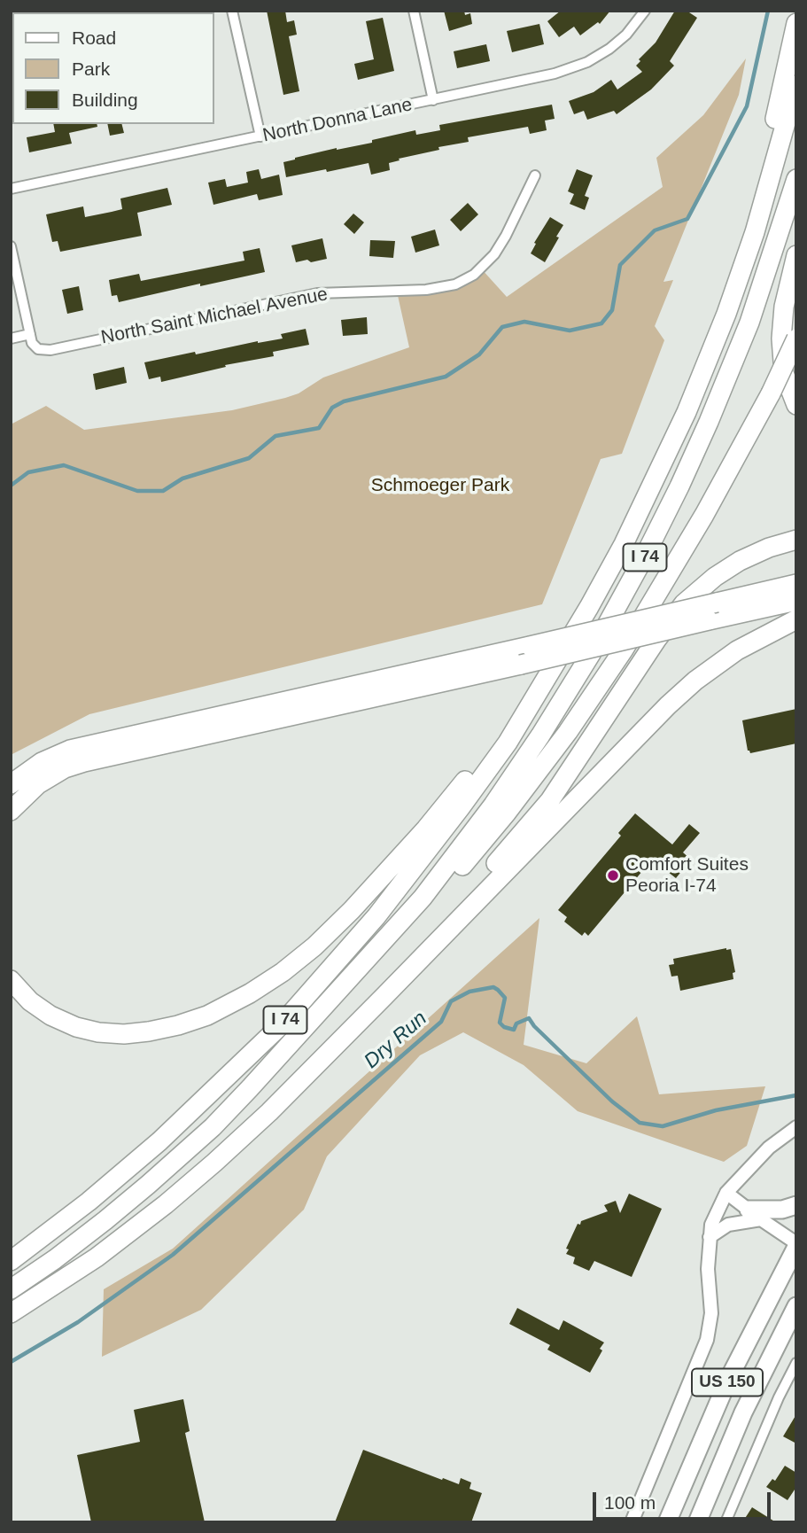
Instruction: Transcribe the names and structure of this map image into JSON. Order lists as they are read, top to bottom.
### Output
{
  "streets": {
    "highway": ["I 74", "US 150"],
    "street": ["North Donna Lane", "North Saint Michael Avenue"]
  },
  "water": ["Dry Run"],
  "parks": ["Schmoeger Park"],
  "places": ["Comfort Suites Peoria I-74"],
  "legend": ["Road", "Park", "Building"],
  "scale_bar": "100 m"
}
